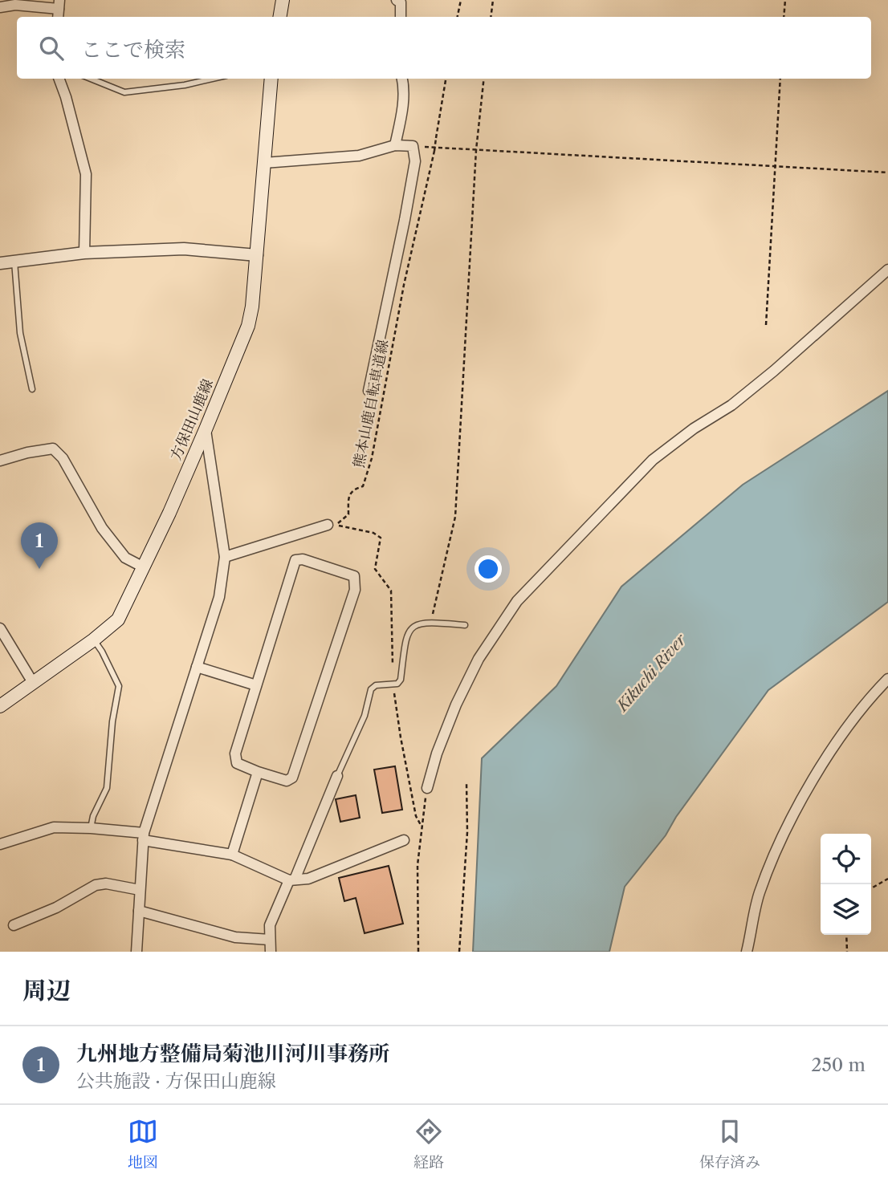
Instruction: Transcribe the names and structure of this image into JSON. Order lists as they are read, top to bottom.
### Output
{
  "streets": {
    "main road": ["方保田山鹿線"],
    "path": ["熊本山鹿自転車道線"]
  },
  "water": ["Kikuchi River"],
  "page": {
    "search": "ここで検索",
    "pins": "1",
    "heading": "周辺",
    "list": [
      {
        "mark": "1",
        "name": "九州地方整備局菊池川河川事務所",
        "note": "公共施設 · 方保田山鹿線",
        "value": "250 m"
      }
    ],
    "nav": ["地図", "経路", "保存済み"]
  }
}
